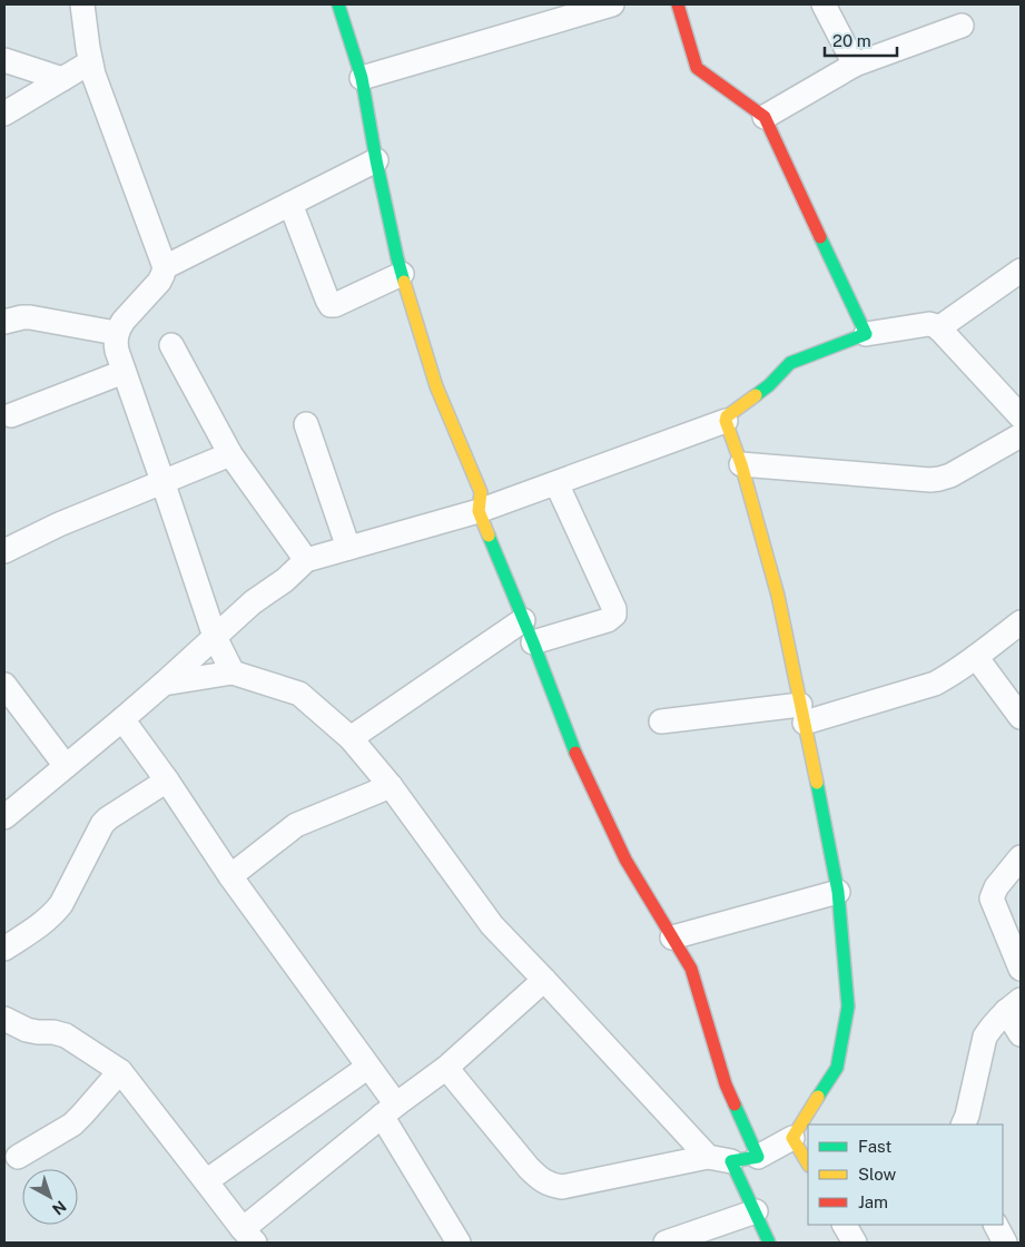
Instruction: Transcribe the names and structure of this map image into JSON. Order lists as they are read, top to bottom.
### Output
{
  "legend": ["Fast", "Slow", "Jam"],
  "scale_bar": "20 m",
  "north": "bottom right"
}
